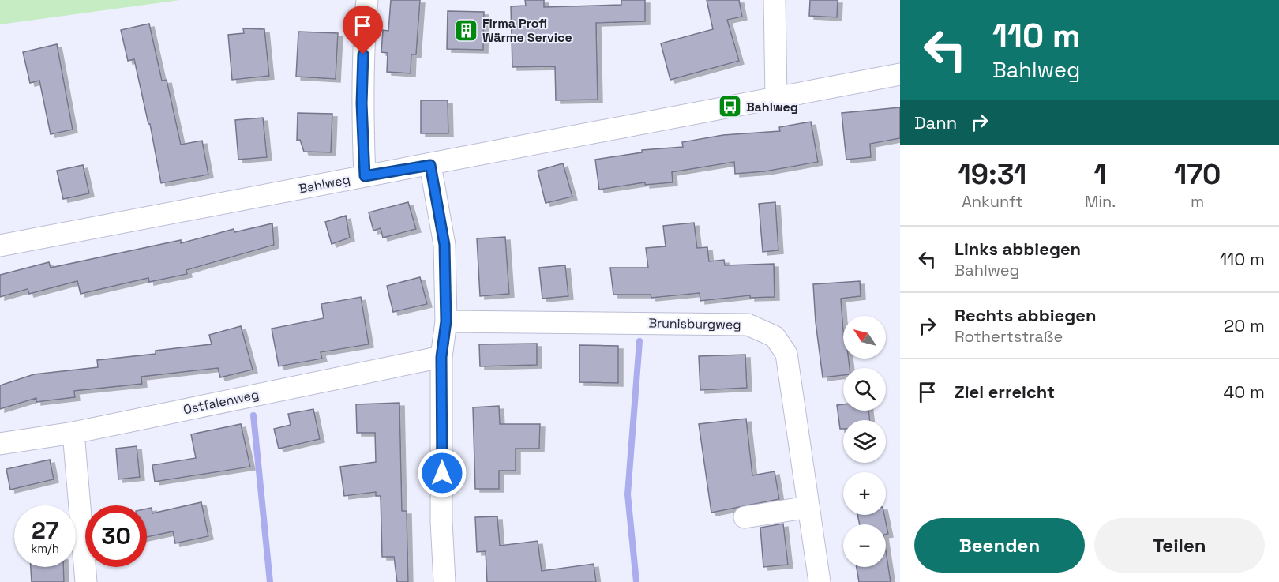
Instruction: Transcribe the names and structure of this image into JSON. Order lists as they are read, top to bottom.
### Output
{
  "streets": {
    "street": ["Bahlweg", "Brunisburgweg", "Ostfalenweg"]
  },
  "places": {
    "building": ["Firma Profi Wärme Service"],
    "bus stop": ["Bahlweg"]
  },
  "north": "top left",
  "page": {
    "turn": ["110 m", "Bahlweg"],
    "then": "Dann",
    "eta": [
      "19:31",
      "Ankunft",
      "1",
      "Min.",
      "170",
      "m"
    ],
    "list": [
      {
        "name": "Links abbiegen",
        "note": "Bahlweg",
        "value": "110 m"
      },
      {
        "name": "Rechts abbiegen",
        "note": "Rothertstraße",
        "value": "20 m"
      },
      {
        "name": "Ziel erreicht",
        "value": "40 m"
      }
    ],
    "map_buttons": ["+", "−"],
    "speed": "27 km/h",
    "limit": "30",
    "buttons": ["Beenden", "Teilen"]
  }
}
